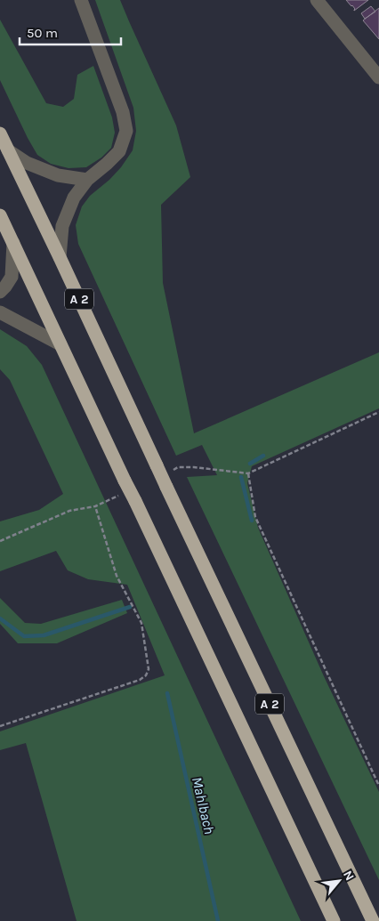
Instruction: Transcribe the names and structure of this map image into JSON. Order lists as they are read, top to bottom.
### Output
{
  "streets": {
    "highway": ["A 2"]
  },
  "water": ["Mahlbach"],
  "scale_bar": "50 m",
  "north": "top right"
}
